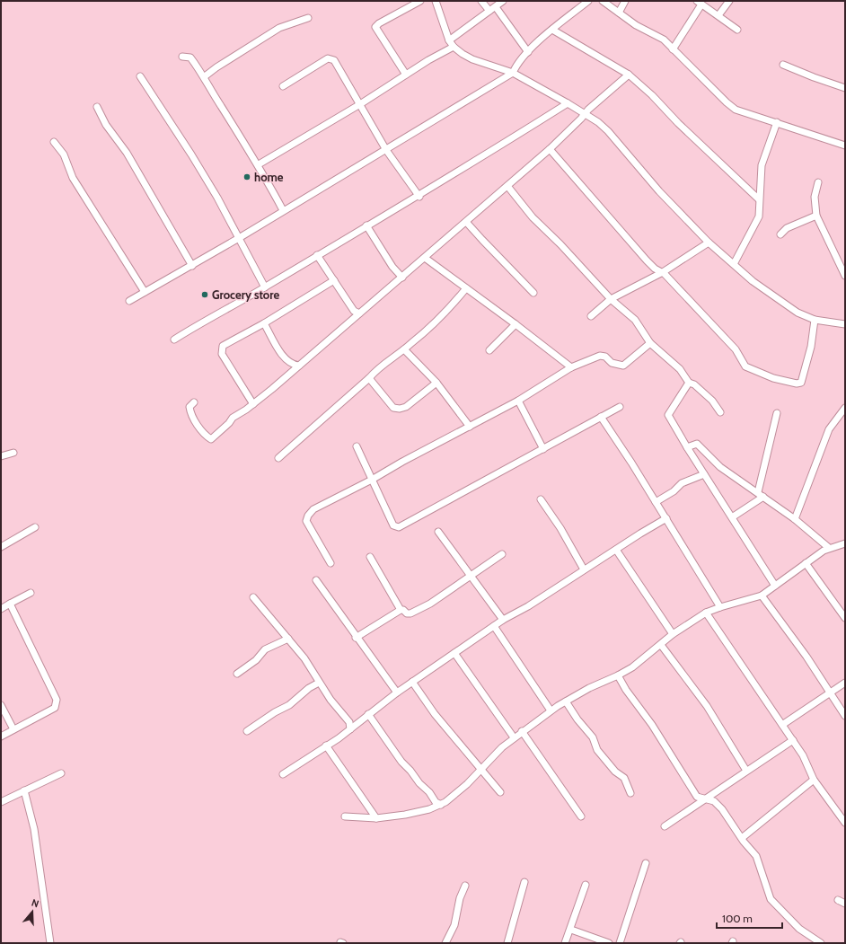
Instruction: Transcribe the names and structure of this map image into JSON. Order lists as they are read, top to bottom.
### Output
{
  "places": ["home", "Grocery store"],
  "scale_bar": "100 m",
  "north": "top"
}
